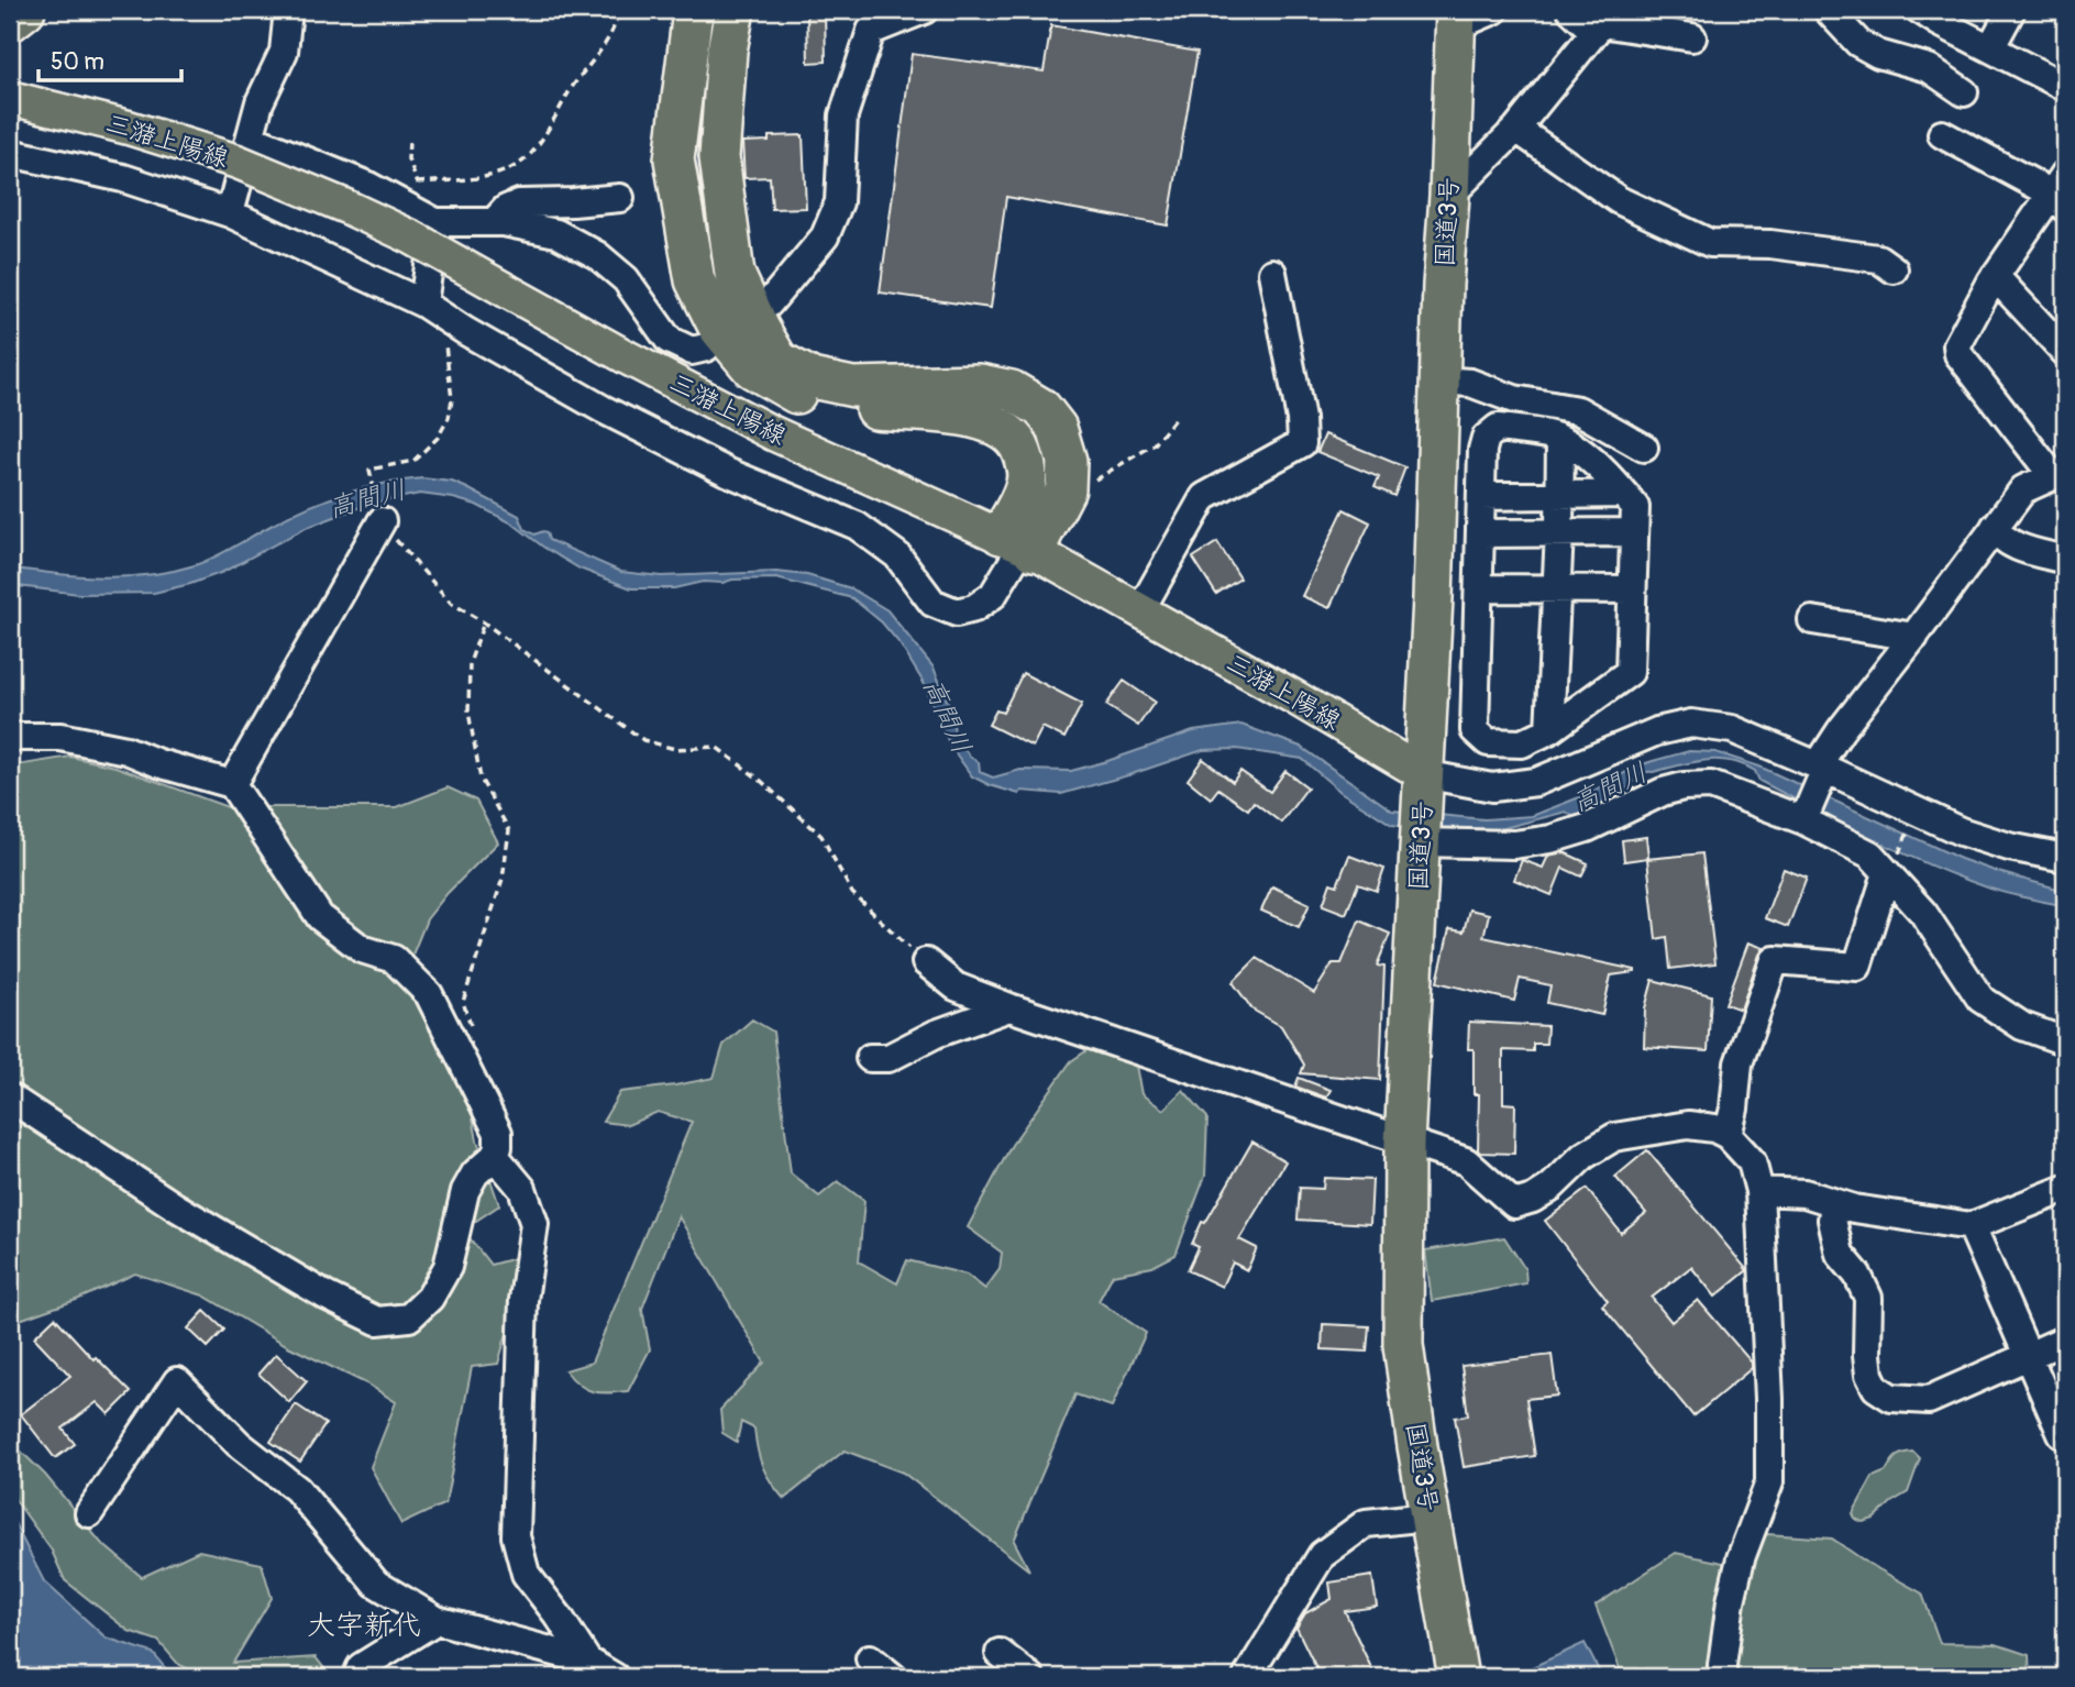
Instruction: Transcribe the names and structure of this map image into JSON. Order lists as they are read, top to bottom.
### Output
{
  "streets": {
    "highway": ["国道3号"],
    "main road": ["三潴上陽線"]
  },
  "crossings": [
    ["三潴上陽線", "国道3号"]
  ],
  "districts": ["大字新代"],
  "water": ["高間川"],
  "scale_bar": "50 m"
}
